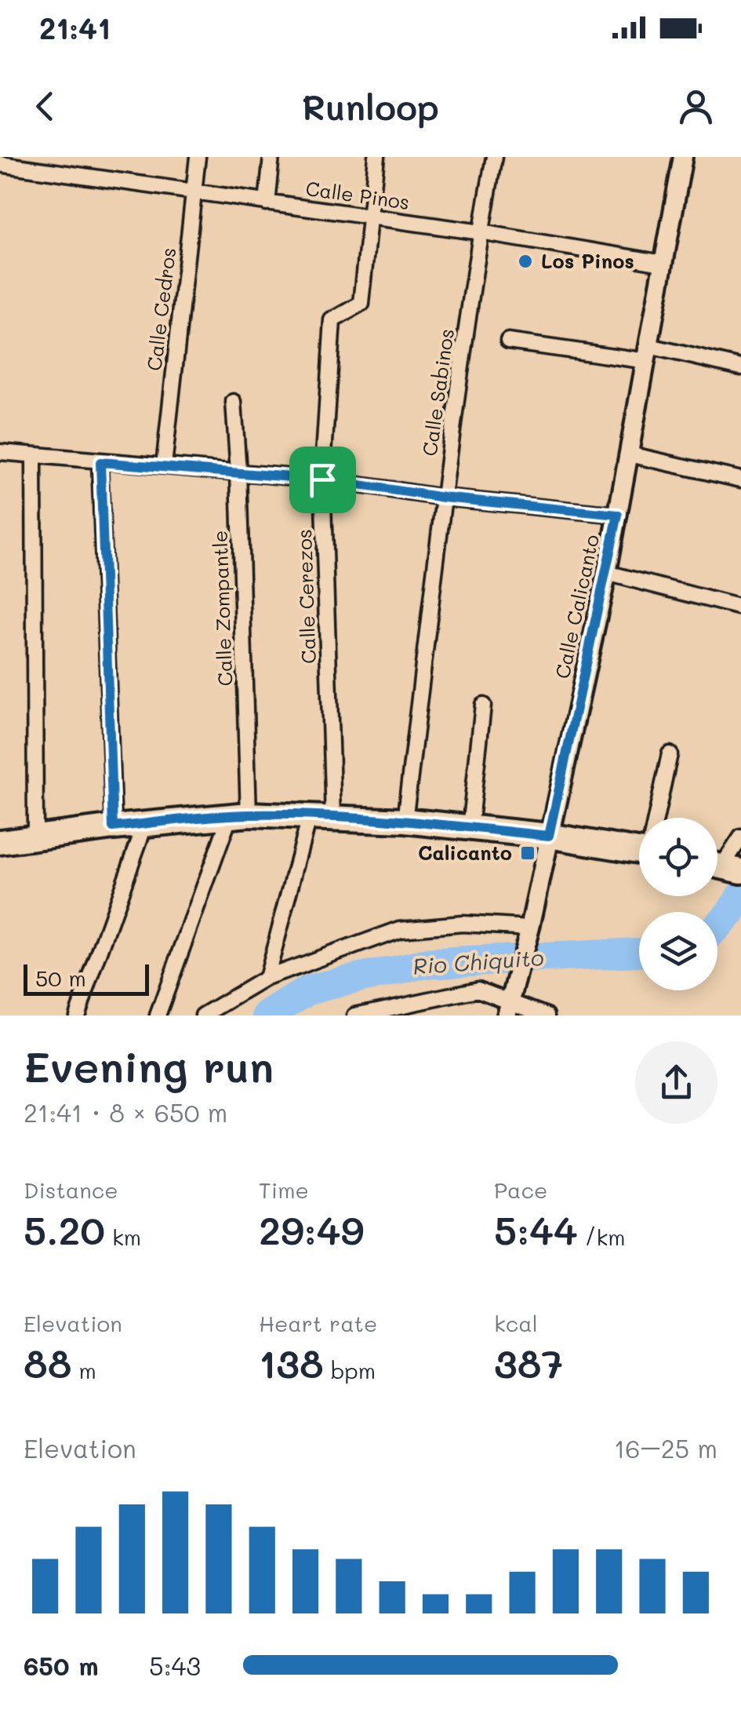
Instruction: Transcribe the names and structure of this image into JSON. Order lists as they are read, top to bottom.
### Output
{
  "streets": {
    "street": [
      "Calle Pinos",
      "Calle Cedros",
      "Calle Sabinos",
      "Calle Cerezos",
      "Calle Calicanto",
      "Calle Zompantle"
    ]
  },
  "crossings": [
    ["Calle Pinos", "Calle Cedros"],
    ["Calle Pinos", "Calle Sabinos"],
    ["Calle Pinos", "Calle Cerezos"],
    ["Calle Pinos", "Calle Calicanto"]
  ],
  "water": ["Rio Chiquito"],
  "places": {
    "other": ["Los Pinos"],
    "transit": ["Calicanto"]
  },
  "scale_bar": "50 m",
  "page": {
    "status": "21:41",
    "header": "Runloop",
    "scale": "50 m",
    "heading": ["Evening run", "21:41 · 8 × 650 m"],
    "stats": [
      ["Distance", "5.20 km"],
      ["Time", "29:49"],
      ["Pace", "5:44 /km"],
      ["Elevation", "88 m"],
      ["Heart rate", "138 bpm"],
      ["kcal", "387"]
    ],
    "chart": ["Elevation", "16–25 m"],
    "list": [
      {
        "name": "650 m",
        "note": "5:43"
      }
    ]
  }
}
